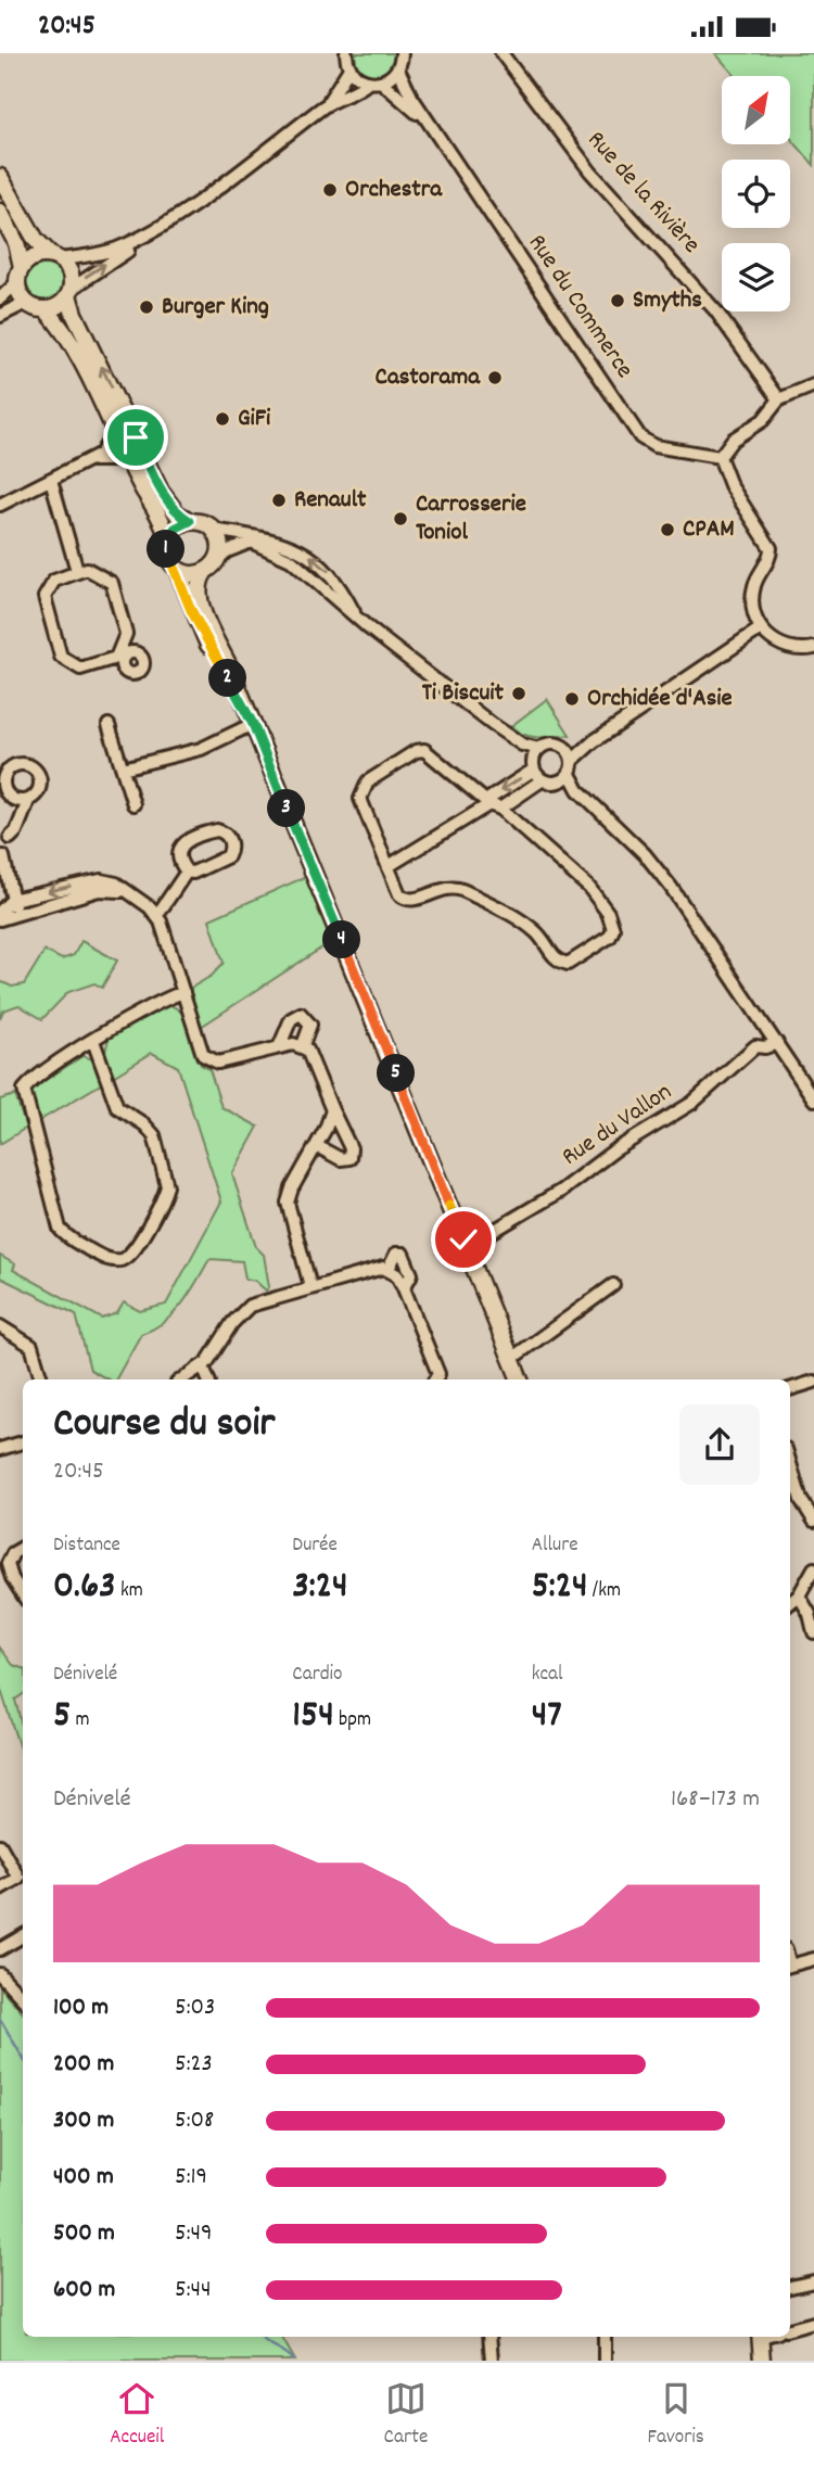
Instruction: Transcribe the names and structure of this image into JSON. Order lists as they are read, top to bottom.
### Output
{
  "streets": {
    "street": ["Rue de la Rivière", "Rue du Commerce", "Rue du Vallon"]
  },
  "places": [
    "Orchestra",
    "Smyths",
    "Burger King",
    "Castorama",
    "GiFi",
    "Renault",
    "Carrosserie Toniol",
    "CPAM",
    "Ti Biscuit",
    "Orchidée d'Asie"
  ],
  "north": "top right",
  "page": {
    "status": "20:45",
    "pins": [
      "1",
      "2",
      "3",
      "4",
      "5"
    ],
    "heading": ["Course du soir", "20:45"],
    "stats": [
      ["Distance", "0.63 km"],
      ["Durée", "3:24"],
      ["Allure", "5:24 /km"],
      ["Dénivelé", "5 m"],
      ["Cardio", "154 bpm"],
      ["kcal", "47"]
    ],
    "chart": ["Dénivelé", "168–173 m"],
    "list": [
      {
        "name": "100 m",
        "note": "5:03"
      },
      {
        "name": "200 m",
        "note": "5:23"
      },
      {
        "name": "300 m",
        "note": "5:08"
      },
      {
        "name": "400 m",
        "note": "5:19"
      },
      {
        "name": "500 m",
        "note": "5:49"
      },
      {
        "name": "600 m",
        "note": "5:44"
      }
    ],
    "tabs": ["Accueil", "Carte", "Favoris"]
  }
}
